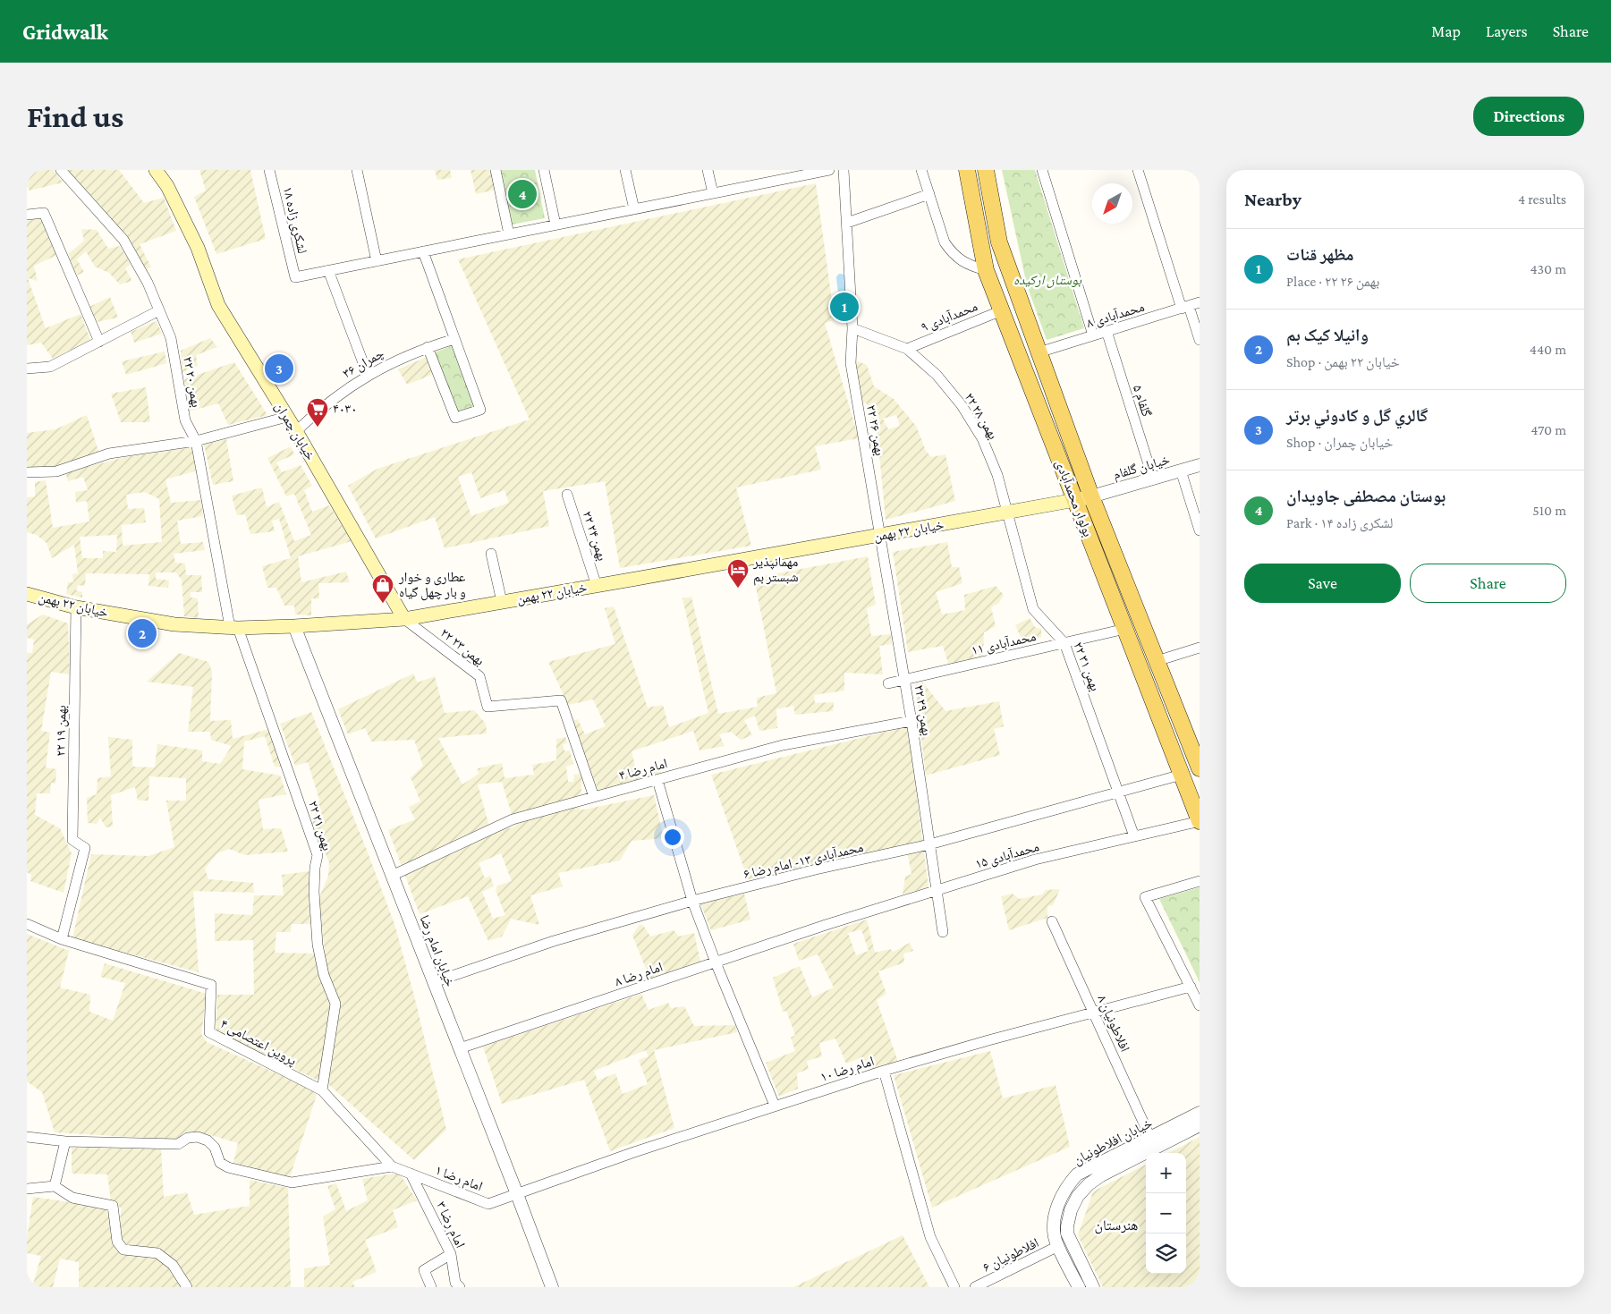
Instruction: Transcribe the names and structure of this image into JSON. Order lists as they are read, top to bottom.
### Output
{
  "streets": {
    "main road": ["خیابان چمران", "بولوار محمدآبادی", "خیابان ۲۲ بهمن"],
    "street": [
      "لشکری زاده ۱۸",
      "محمدآبادی ۸",
      "محمدآبادی ۹",
      "چمران ۳۶",
      "۲۲ بهمن ۲۰",
      "گلفام ۵",
      "۲۲ بهمن ۲۸",
      "۲۲ بهمن ۲۶",
      "خیابان گلفام",
      "۲۲ بهمن ۲۴",
      "محمدآبادی ۱۱",
      "۲۲ بهمن ۲۳",
      "۲۲ بهمن ۳۱",
      "۲۲ بهمن ۲۹",
      "۲۲ بهمن ۱۹",
      "امام رضا ۴",
      "۲۲ بهمن ۲۱",
      "محمدآبادی ۱۵",
      "محمدآبادی ۱۳- امام رضا ۶",
      "خیابان امام رضا",
      "امام رضا ۸",
      "افلاطونیان ۸",
      "پروین اعتصامی ۴",
      "امام رضا ۱۰",
      "خیابان افلاطونیان",
      "امام رضا ۱",
      "امام رضا ۳",
      "افلاطونیان ۶"
    ]
  },
  "crossings": [
    ["محمدآبادی ۸", "گلفام ۵"],
    ["محمدآبادی ۸", "بولوار محمدآبادی"],
    ["محمدآبادی ۹", "۲۲ بهمن ۲۸"],
    ["محمدآبادی ۹", "بولوار محمدآبادی"],
    ["چمران ۳۶", "خیابان چمران"],
    ["۲۲ بهمن ۲۰", "خیابان ۲۲ بهمن"],
    ["۲۲ بهمن ۲۰", "۲۲ بهمن ۲۱"],
    ["گلفام ۵", "خیابان گلفام"],
    ["۲۲ بهمن ۲۸", "خیابان ۲۲ بهمن"],
    ["۲۲ بهمن ۲۸", "۲۲ بهمن ۳۱"],
    ["۲۲ بهمن ۲۶", "خیابان ۲۲ بهمن"],
    ["۲۲ بهمن ۲۶", "۲۲ بهمن ۲۹"],
    ["خیابان چمران", "خیابان ۲۲ بهمن"],
    ["خیابان چمران", "۲۲ بهمن ۲۳"],
    ["خیابان گلفام", "بولوار محمدآبادی"],
    ["خیابان گلفام", "خیابان ۲۲ بهمن"],
    ["بولوار محمدآبادی", "خیابان ۲۲ بهمن"],
    ["بولوار محمدآبادی", "محمدآبادی ۱۱"],
    ["بولوار محمدآبادی", "محمدآبادی ۱۵"],
    ["بولوار محمدآبادی", "محمدآبادی ۱۳- امام رضا ۶"],
    ["خیابان ۲۲ بهمن", "۲۲ بهمن ۲۴"],
    ["خیابان ۲۲ بهمن", "۲۲ بهمن ۲۳"],
    ["خیابان ۲۲ بهمن", "۲۲ بهمن ۳۱"],
    ["خیابان ۲۲ بهمن", "۲۲ بهمن ۲۹"],
    ["خیابان ۲۲ بهمن", "۲۲ بهمن ۱۹"],
    ["خیابان ۲۲ بهمن", "۲۲ بهمن ۲۱"],
    ["خیابان ۲۲ بهمن", "خیابان امام رضا"],
    ["محمدآبادی ۱۱", "۲۲ بهمن ۳۱"],
    ["محمدآبادی ۱۱", "۲۲ بهمن ۲۹"],
    ["۲۲ بهمن ۲۳", "امام رضا ۴"],
    ["۲۲ بهمن ۳۱", "محمدآبادی ۱۵"],
    ["۲۲ بهمن ۳۱", "محمدآبادی ۱۳- امام رضا ۶"],
    ["۲۲ بهمن ۲۹", "امام رضا ۴"],
    ["۲۲ بهمن ۲۹", "محمدآبادی ۱۵"],
    ["۲۲ بهمن ۲۹", "محمدآبادی ۱۳- امام رضا ۶"],
    ["۲۲ بهمن ۱۹", "پروین اعتصامی ۴"],
    ["امام رضا ۴", "خیابان امام رضا"],
    ["۲۲ بهمن ۲۱", "پروین اعتصامی ۴"],
    ["محمدآبادی ۱۵", "امام رضا ۸"],
    ["محمدآبادی ۱۳- امام رضا ۶", "خیابان امام رضا"],
    ["خیابان امام رضا", "امام رضا ۸"],
    ["خیابان امام رضا", "امام رضا ۱۰"],
    ["خیابان امام رضا", "امام رضا ۱"],
    ["افلاطونیان ۸", "امام رضا ۱۰"],
    ["افلاطونیان ۸", "خیابان افلاطونیان"],
    ["پروین اعتصامی ۴", "امام رضا ۱"],
    ["امام رضا ۱۰", "امام رضا ۱"],
    ["خیابان افلاطونیان", "افلاطونیان ۶"],
    ["امام رضا ۱", "امام رضا ۳"]
  ],
  "districts": ["هنرستان"],
  "parks": ["بوستان ارکیده"],
  "places": {
    "supermarket": ["۴۰۳۰"],
    "hotel": ["مهمانپذیر شبستر بم"],
    "shop": ["عطاری و خوار و بار چهل گیاه"]
  },
  "north": "bottom left",
  "page": {
    "header": "Gridwalk",
    "nav": ["Map", "Layers", "Share"],
    "buttons": [
      "Directions",
      ["Save", "Share"]
    ],
    "title": "Find us",
    "heading": ["Nearby", "4 results"],
    "pins": [
      "4",
      "1",
      "3",
      "2"
    ],
    "list": [
      {
        "mark": "1",
        "name": "مظهر قنات",
        "note": "Place · ۲۲ بهمن ۲۶",
        "value": "430 m"
      },
      {
        "mark": "2",
        "name": "وانیلا کیک بم",
        "note": "Shop · خیابان ۲۲ بهمن",
        "value": "440 m"
      },
      {
        "mark": "3",
        "name": "گالري گل و كادوئي برتر",
        "note": "Shop · خیابان چمران",
        "value": "470 m"
      },
      {
        "mark": "4",
        "name": "بوستان مصطفی جاویدان",
        "note": "Park · لشکری زاده ١۴",
        "value": "510 m"
      }
    ],
    "map_buttons": ["+", "−"]
  }
}
